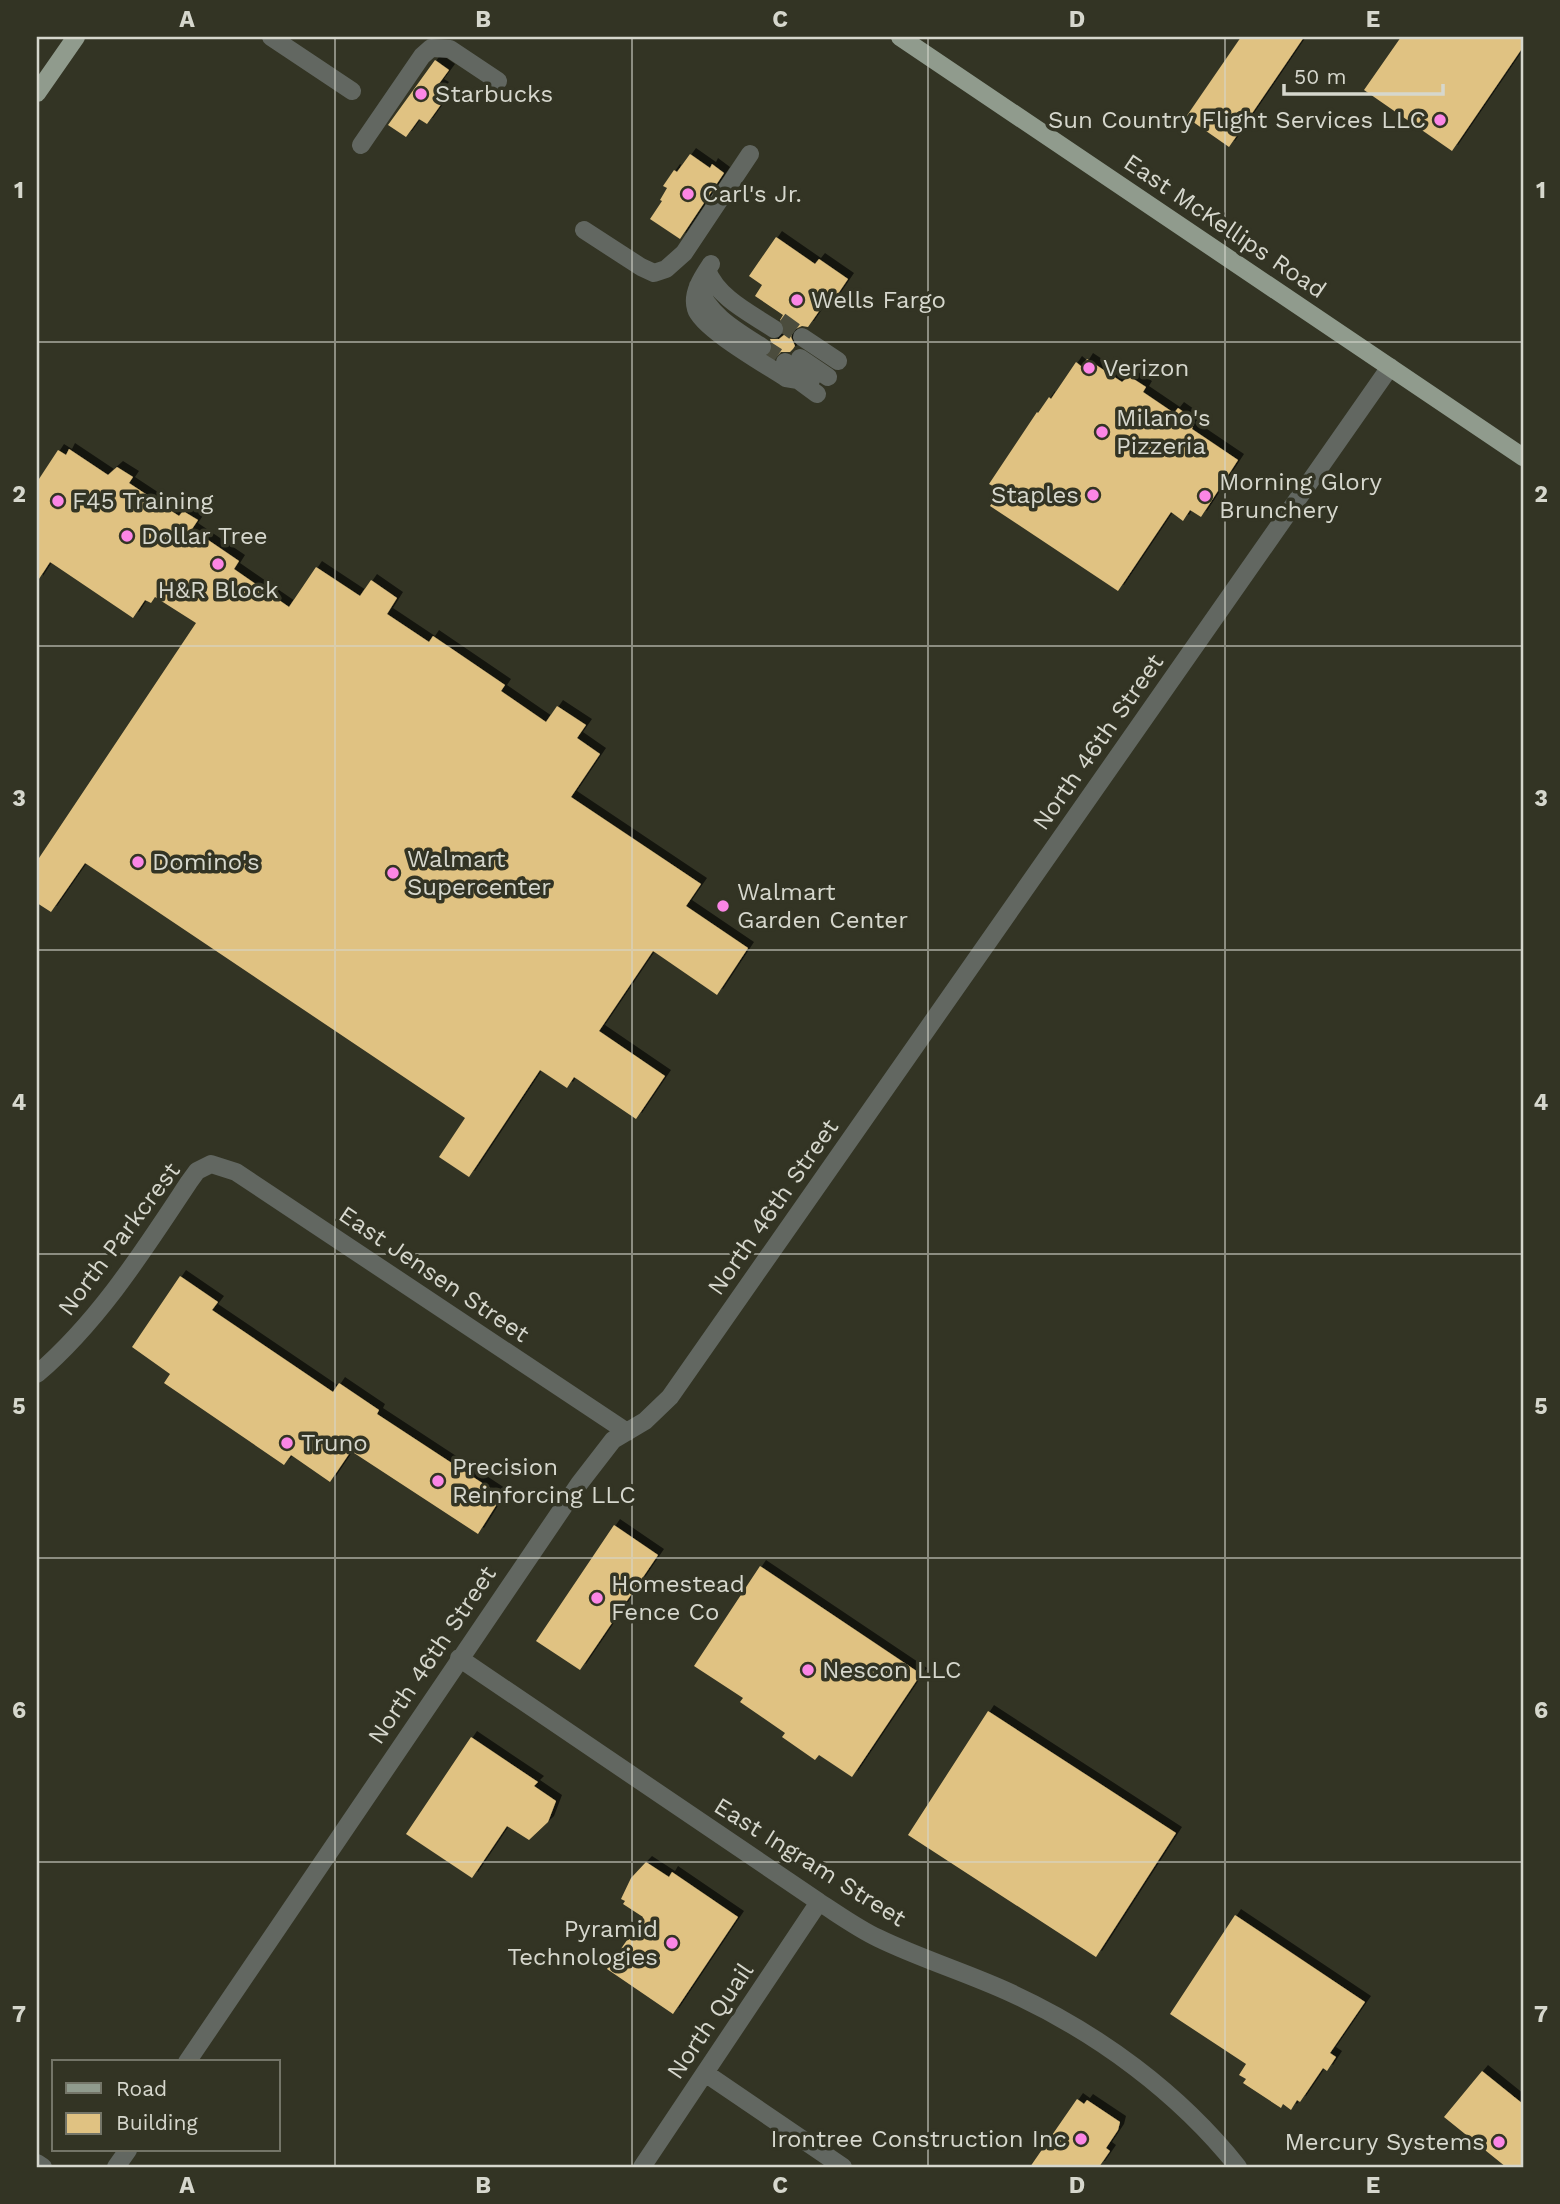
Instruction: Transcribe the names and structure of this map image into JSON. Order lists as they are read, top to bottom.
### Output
{
  "streets": {
    "main road": ["East McKellips Road"],
    "street": [
      "North 46th Street",
      "North Parkcrest",
      "East Jensen Street",
      "East Ingram Street",
      "North Quail"
    ]
  },
  "crossings": [
    ["East McKellips Road", "North 46th Street"],
    ["North 46th Street", "East Jensen Street"],
    ["North 46th Street", "East Ingram Street"],
    ["North Parkcrest", "East Jensen Street"],
    ["East Ingram Street", "North Quail"]
  ],
  "places": [
    "Starbucks",
    "Sun Country Flight Services LLC",
    "Carl's Jr.",
    "Wells Fargo",
    "Verizon",
    "Milano's Pizzeria",
    "Staples",
    "Morning Glory Brunchery",
    "F45 Training",
    "Dollar Tree",
    "H&R Block",
    "Domino's",
    "Walmart Supercenter",
    "Walmart Garden Center",
    "Truno",
    "Precision Reinforcing LLC",
    "Homestead Fence Co",
    "Nescon LLC",
    "Pyramid Technologies",
    "Irontree Construction Inc",
    "Mercury Systems"
  ],
  "legend": ["Road", "Building"],
  "scale_bar": "50 m",
  "grid": {
    "columns": [
      "A",
      "B",
      "C",
      "D",
      "E"
    ],
    "rows": [
      "1",
      "2",
      "3",
      "4",
      "5",
      "6",
      "7"
    ]
  }
}
